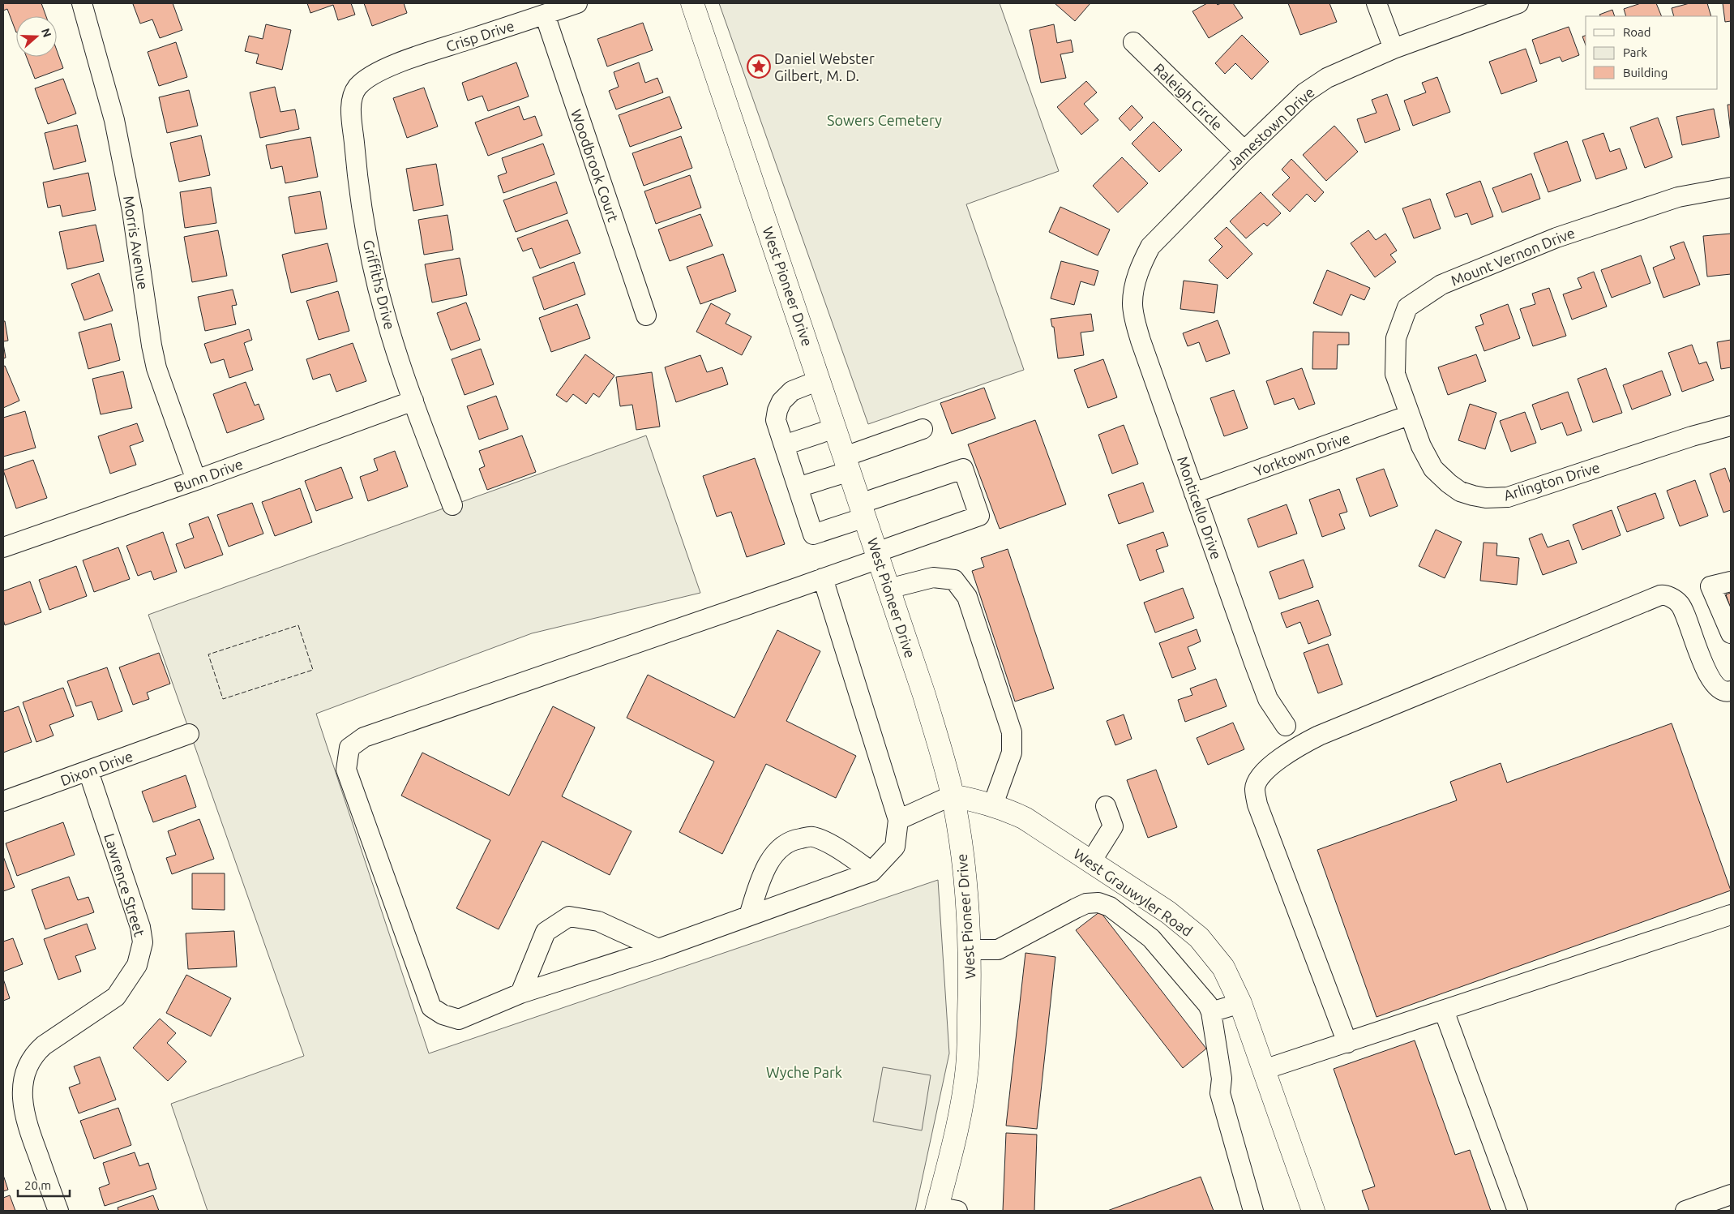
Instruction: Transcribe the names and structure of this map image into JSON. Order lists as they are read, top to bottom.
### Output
{
  "streets": {
    "main road": ["West Pioneer Drive", "West Grauwyler Road"],
    "street": [
      "Crisp Drive",
      "Raleigh Circle",
      "Jamestown Drive",
      "Woodbrook Court",
      "Morris Avenue",
      "Mount Vernon Drive",
      "Griffiths Drive",
      "Yorktown Drive",
      "Bunn Drive",
      "Arlington Drive",
      "Monticello Drive",
      "Dixon Drive",
      "Lawrence Street"
    ]
  },
  "crossings": [
    ["Crisp Drive", "Woodbrook Court"],
    ["Crisp Drive", "Griffiths Drive"],
    ["Raleigh Circle", "Jamestown Drive"],
    ["Jamestown Drive", "Monticello Drive"],
    ["Morris Avenue", "Bunn Drive"],
    ["Mount Vernon Drive", "Yorktown Drive"],
    ["Mount Vernon Drive", "Arlington Drive"],
    ["Griffiths Drive", "Bunn Drive"],
    ["West Pioneer Drive", "West Grauwyler Road"],
    ["Yorktown Drive", "Arlington Drive"],
    ["Yorktown Drive", "Monticello Drive"],
    ["Dixon Drive", "Lawrence Street"]
  ],
  "parks": ["Sowers Cemetery", "Wyche Park"],
  "places": {
    "place": ["Daniel Webster Gilbert, M. D."]
  },
  "legend": ["Road", "Park", "Building"],
  "scale_bar": "20 m",
  "north": "right"
}
